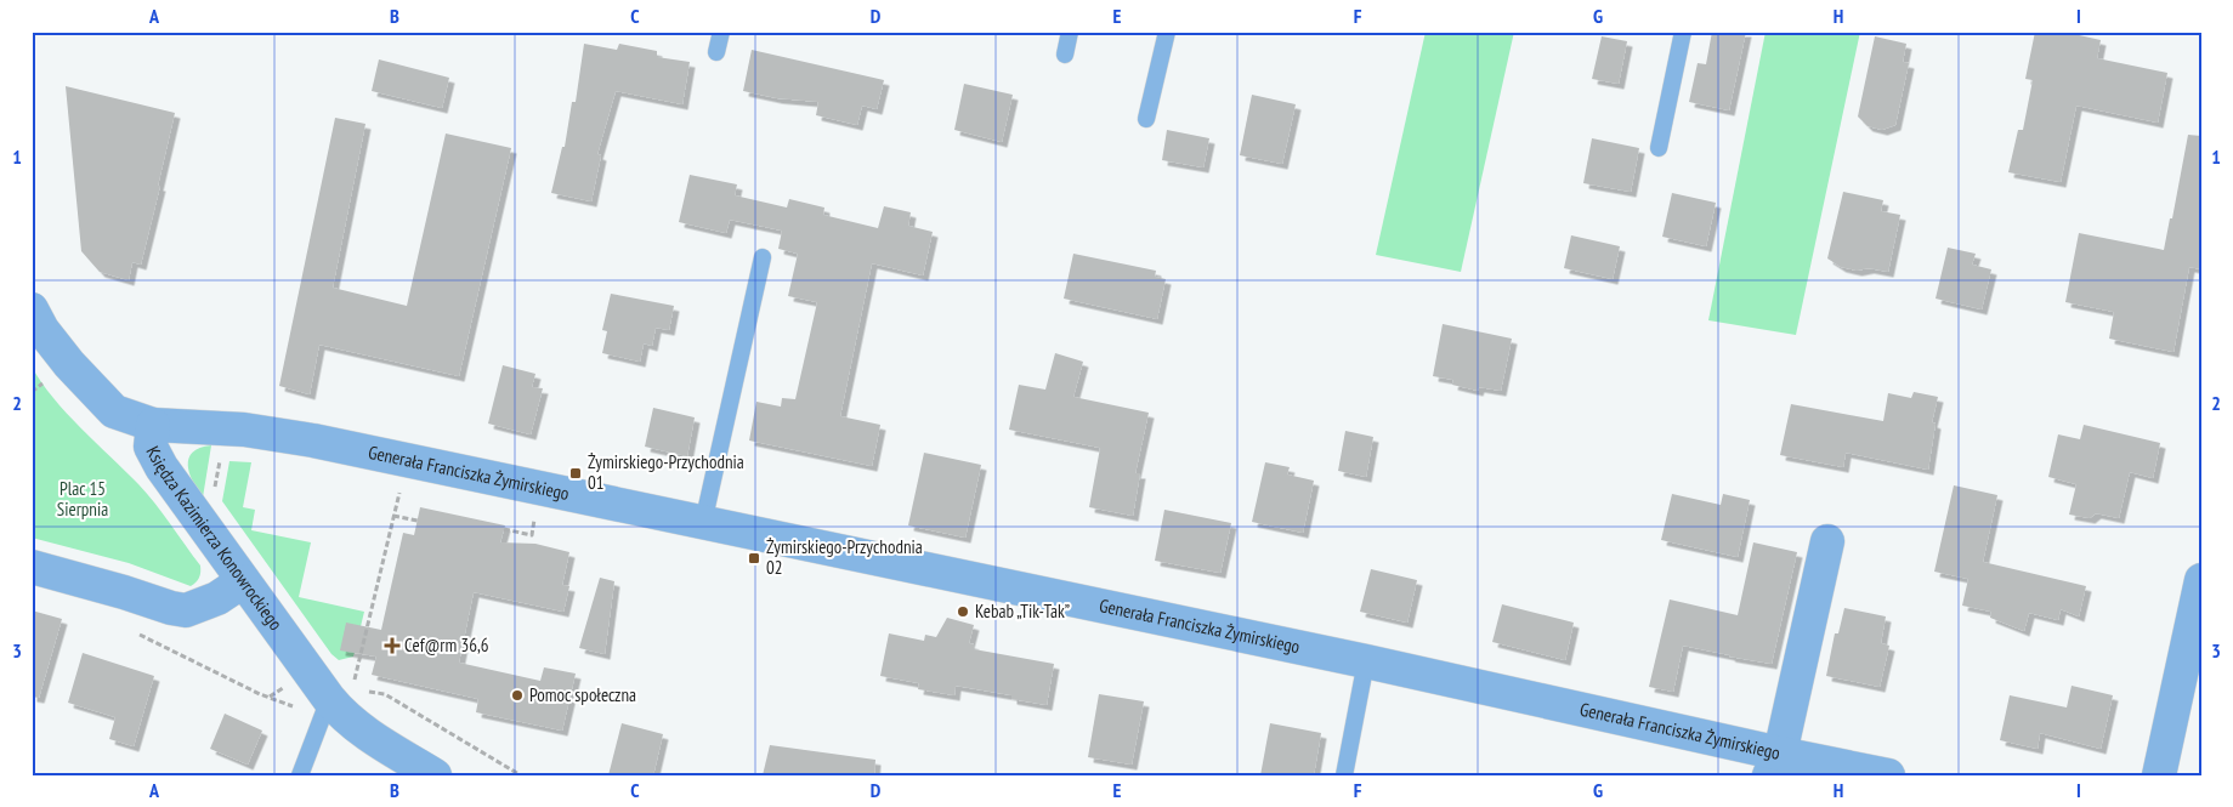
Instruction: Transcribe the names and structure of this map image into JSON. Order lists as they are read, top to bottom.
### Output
{
  "streets": {
    "street": ["Generała Franciszka Żymirskiego", "Księdza Kazimierza Konowrockiego"]
  },
  "crossings": [
    ["Generała Franciszka Żymirskiego", "Księdza Kazimierza Konowrockiego"]
  ],
  "parks": ["Plac 15 Sierpnia"],
  "places": {
    "transit": ["Żymirskiego-Przychodnia 01", "Żymirskiego-Przychodnia 02"],
    "other": ["Kebab „Tik-Tak”", "Pomoc społeczna"],
    "health": ["Cef@rm 36,6"]
  },
  "grid": {
    "columns": [
      "A",
      "B",
      "C",
      "D",
      "E",
      "F",
      "G",
      "H",
      "I"
    ],
    "rows": ["1", "2", "3"]
  }
}
